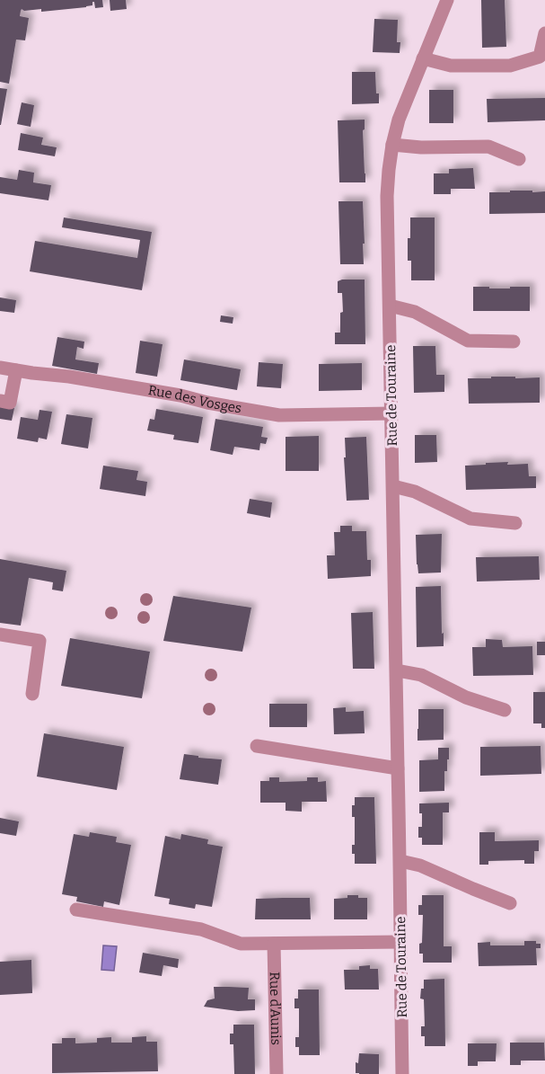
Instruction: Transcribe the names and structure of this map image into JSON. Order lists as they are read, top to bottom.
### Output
{
  "streets": {
    "street": ["Rue de Touraine", "Rue des Vosges", "Rue d'Aunis"]
  },
  "crossings": [
    ["Rue de Touraine", "Rue des Vosges"]
  ]
}
